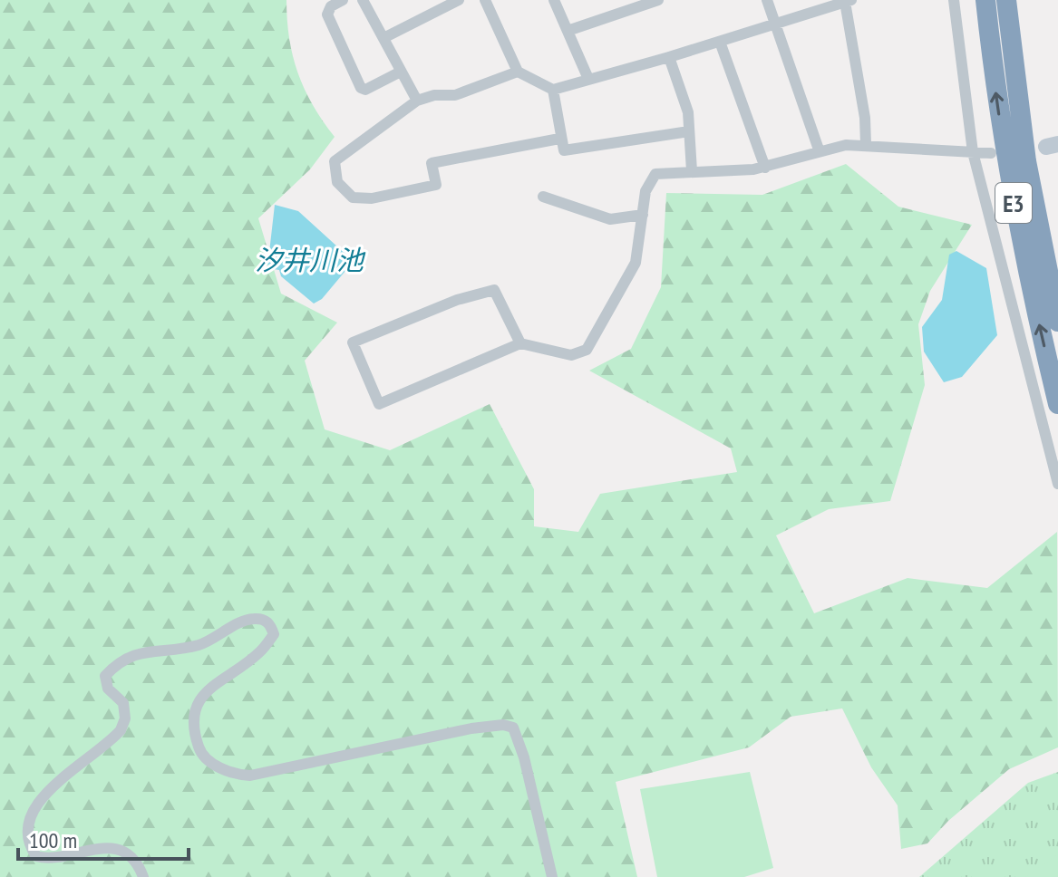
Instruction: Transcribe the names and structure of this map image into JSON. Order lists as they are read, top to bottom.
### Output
{
  "streets": {
    "highway": ["E3"]
  },
  "water": ["汐井川池"],
  "scale_bar": "100 m"
}
